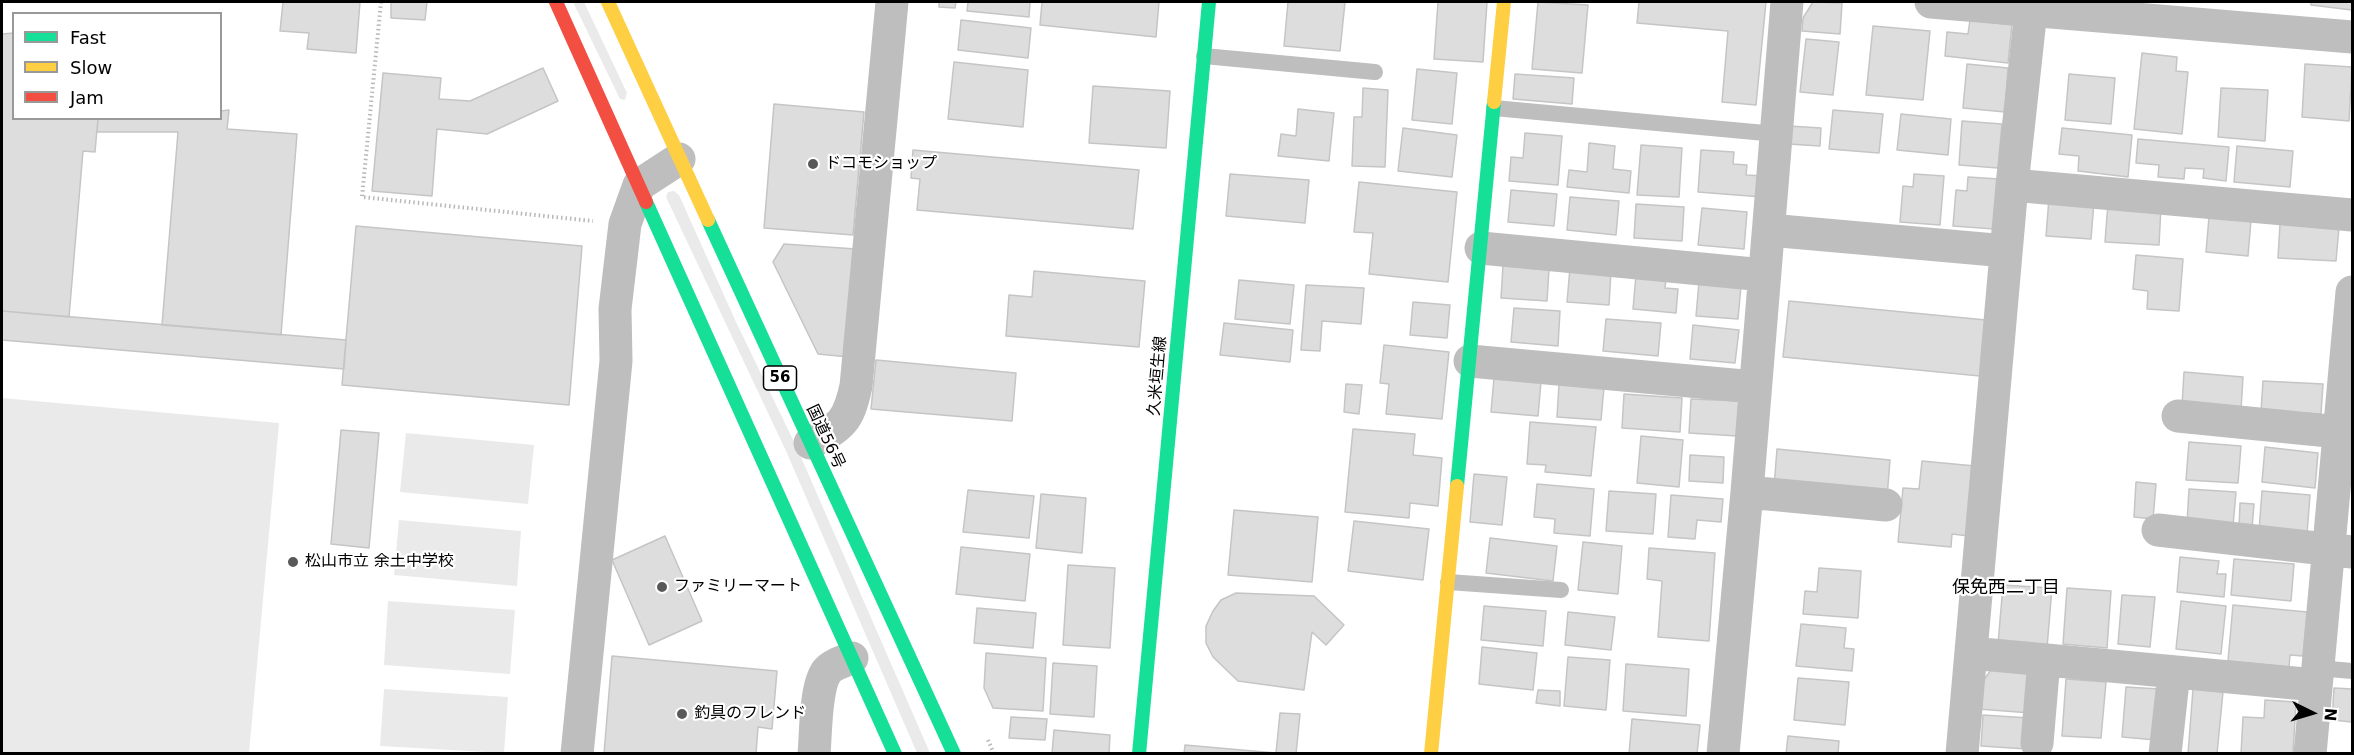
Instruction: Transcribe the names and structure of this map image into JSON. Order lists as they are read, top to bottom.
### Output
{
  "streets": {
    "main road": ["久米垣生線", "56", "国道56号"]
  },
  "districts": ["保免西二丁目"],
  "places": [
    "ドコモショップ",
    "松山市立 余土中学校",
    "ファミリーマート",
    "釣具のフレンド"
  ],
  "legend": ["Fast", "Slow", "Jam"],
  "north": "right"
}
